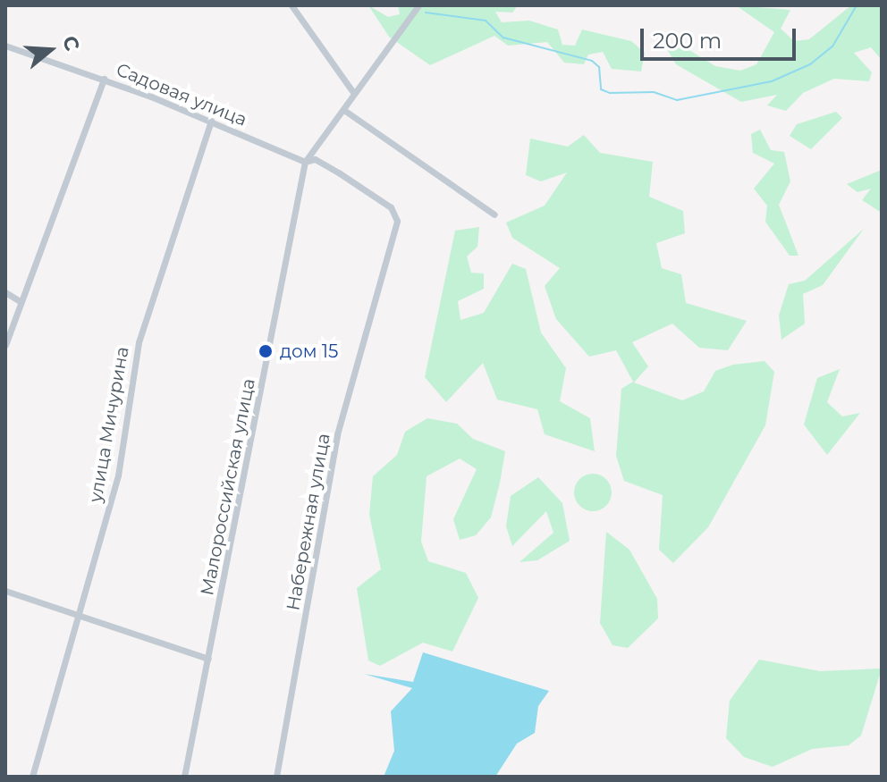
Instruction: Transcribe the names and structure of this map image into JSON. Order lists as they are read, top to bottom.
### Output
{
  "streets": {
    "street": [
      "Садовая улица",
      "улица Мичурина",
      "Малороссийская улица",
      "Набережная улица"
    ]
  },
  "crossings": [
    ["Садовая улица", "улица Мичурина"],
    ["Садовая улица", "Малороссийская улица"],
    ["Садовая улица", "Набережная улица"],
    ["Малороссийская улица", "Набережная улица"]
  ],
  "places": ["дом 15"],
  "scale_bar": "200 m",
  "north": "right"
}
